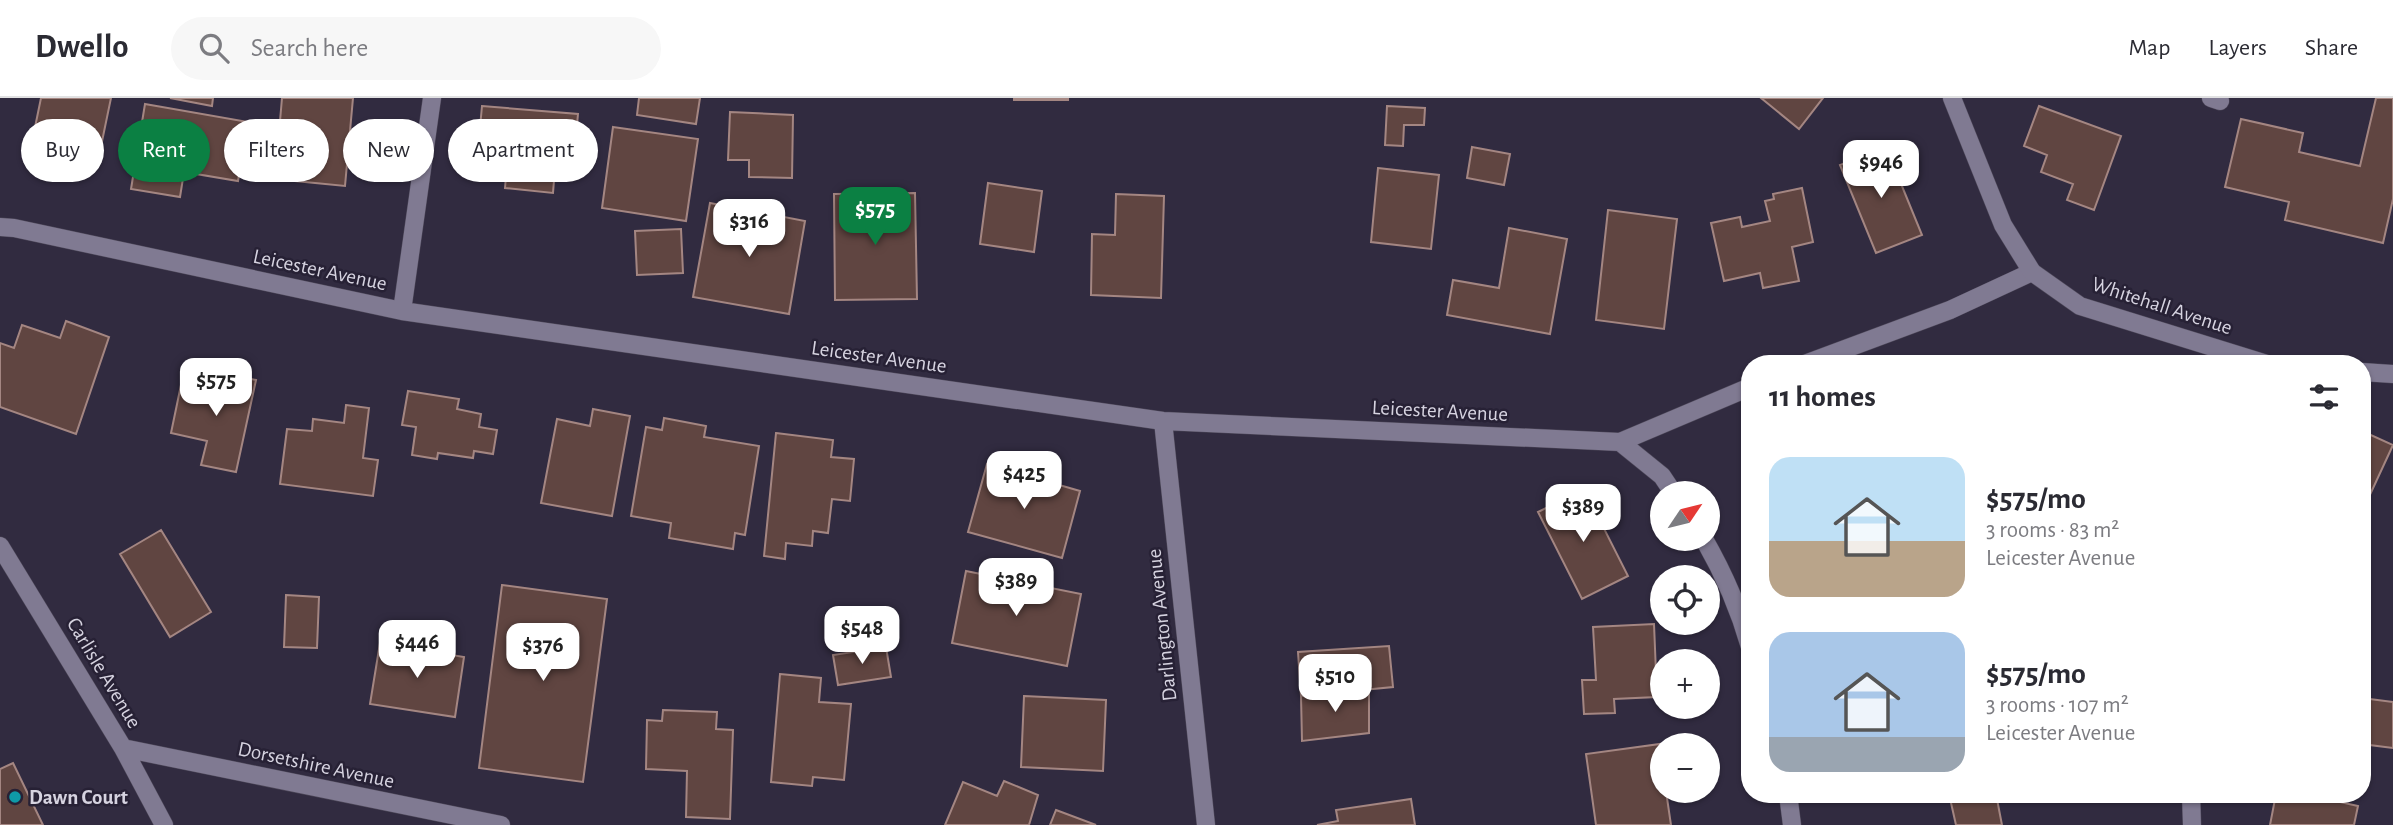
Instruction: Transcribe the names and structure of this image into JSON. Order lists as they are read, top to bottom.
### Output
{
  "streets": {
    "street": [
      "Leicester Avenue",
      "Whitehall Avenue",
      "Darlington Avenue",
      "Carlisle Avenue",
      "Dorsetshire Avenue"
    ]
  },
  "crossings": [
    ["Leicester Avenue", "Darlington Avenue"],
    ["Carlisle Avenue", "Dorsetshire Avenue"]
  ],
  "places": ["Dawn Court"],
  "north": "top right",
  "page": {
    "header": "Dwello",
    "search": "Search here",
    "nav": ["Map", "Layers", "Share"],
    "chip": [
      "Buy",
      "Rent",
      "Filters",
      "New",
      "Apartment"
    ],
    "price": [
      "$946",
      "$575",
      "$316",
      "$575",
      "$425",
      "$389",
      "$389",
      "$548",
      "$446",
      "$376",
      "$510"
    ],
    "heading": "11 homes",
    "list": [
      {
        "name": "$575/mo",
        "note": "3 rooms · 83 m² · Leicester Avenue"
      },
      {
        "name": "$575/mo",
        "note": "3 rooms · 107 m² · Leicester Avenue"
      }
    ],
    "map_buttons": ["+", "−"]
  }
}
